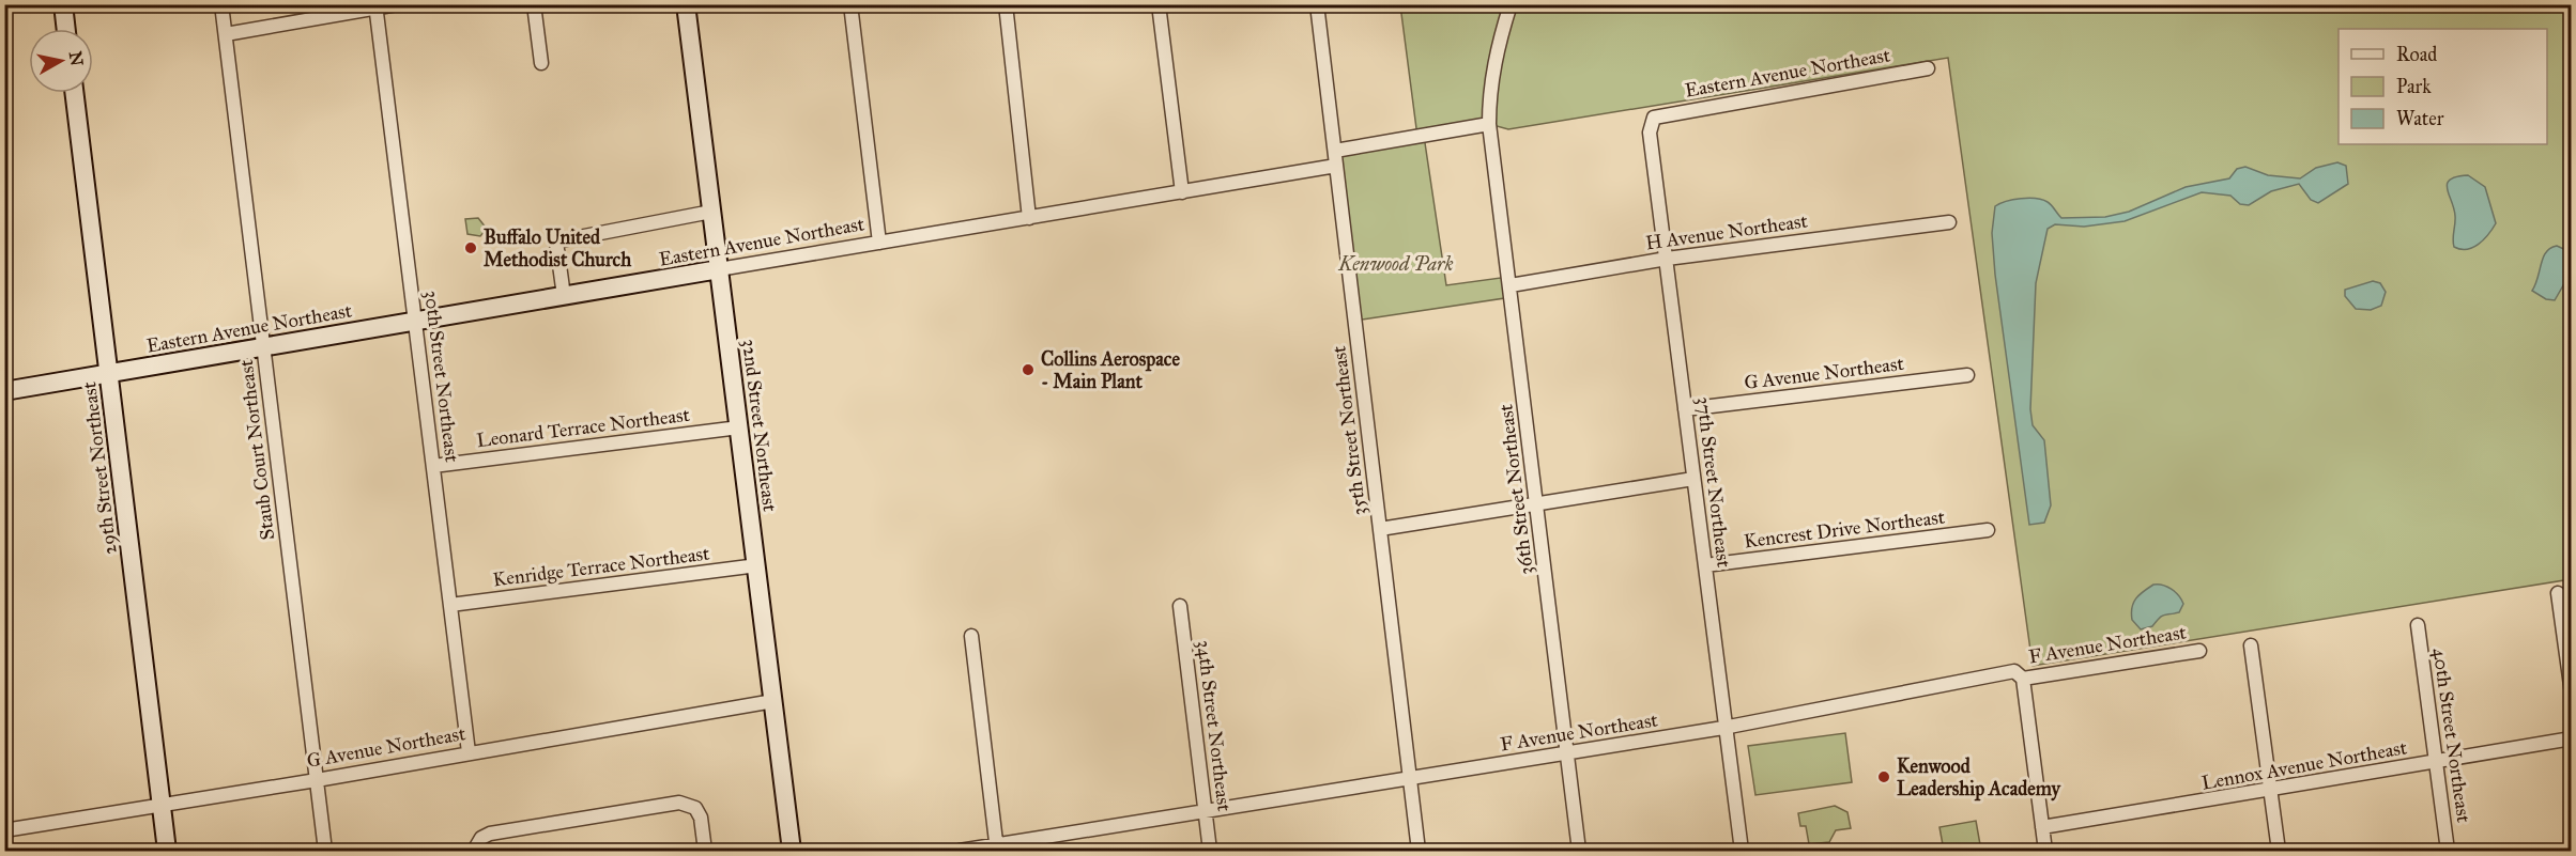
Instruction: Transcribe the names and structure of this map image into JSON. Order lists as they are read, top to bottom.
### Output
{
  "streets": {
    "main road": ["Eastern Avenue Northeast", "32nd Street Northeast", "29th Street Northeast"],
    "street": [
      "H Avenue Northeast",
      "G Avenue Northeast",
      "30th Street Northeast",
      "Leonard Terrace Northeast",
      "35th Street Northeast",
      "Staub Court Northeast",
      "37th Street Northeast",
      "36th Street Northeast",
      "Kencrest Drive Northeast",
      "Kenridge Terrace Northeast",
      "F Avenue Northeast",
      "34th Street Northeast",
      "40th Street Northeast",
      "Lennox Avenue Northeast"
    ]
  },
  "crossings": [
    ["Eastern Avenue Northeast", "30th Street Northeast"],
    ["Eastern Avenue Northeast", "32nd Street Northeast"],
    ["Eastern Avenue Northeast", "35th Street Northeast"],
    ["Eastern Avenue Northeast", "Staub Court Northeast"],
    ["Eastern Avenue Northeast", "29th Street Northeast"],
    ["Eastern Avenue Northeast", "37th Street Northeast"],
    ["H Avenue Northeast", "37th Street Northeast"],
    ["H Avenue Northeast", "36th Street Northeast"],
    ["G Avenue Northeast", "30th Street Northeast"],
    ["G Avenue Northeast", "32nd Street Northeast"],
    ["G Avenue Northeast", "Staub Court Northeast"],
    ["G Avenue Northeast", "29th Street Northeast"],
    ["G Avenue Northeast", "37th Street Northeast"],
    ["30th Street Northeast", "Leonard Terrace Northeast"],
    ["30th Street Northeast", "Kenridge Terrace Northeast"],
    ["32nd Street Northeast", "Leonard Terrace Northeast"],
    ["32nd Street Northeast", "Kenridge Terrace Northeast"],
    ["35th Street Northeast", "F Avenue Northeast"],
    ["37th Street Northeast", "Kencrest Drive Northeast"],
    ["37th Street Northeast", "F Avenue Northeast"],
    ["36th Street Northeast", "F Avenue Northeast"],
    ["F Avenue Northeast", "34th Street Northeast"],
    ["40th Street Northeast", "Lennox Avenue Northeast"]
  ],
  "parks": ["Kenwood Park"],
  "places": ["Buffalo United Methodist Church", "Collins Aerospace - Main Plant", "Kenwood Leadership Academy"],
  "legend": ["Road", "Park", "Water"],
  "north": "right"
}
